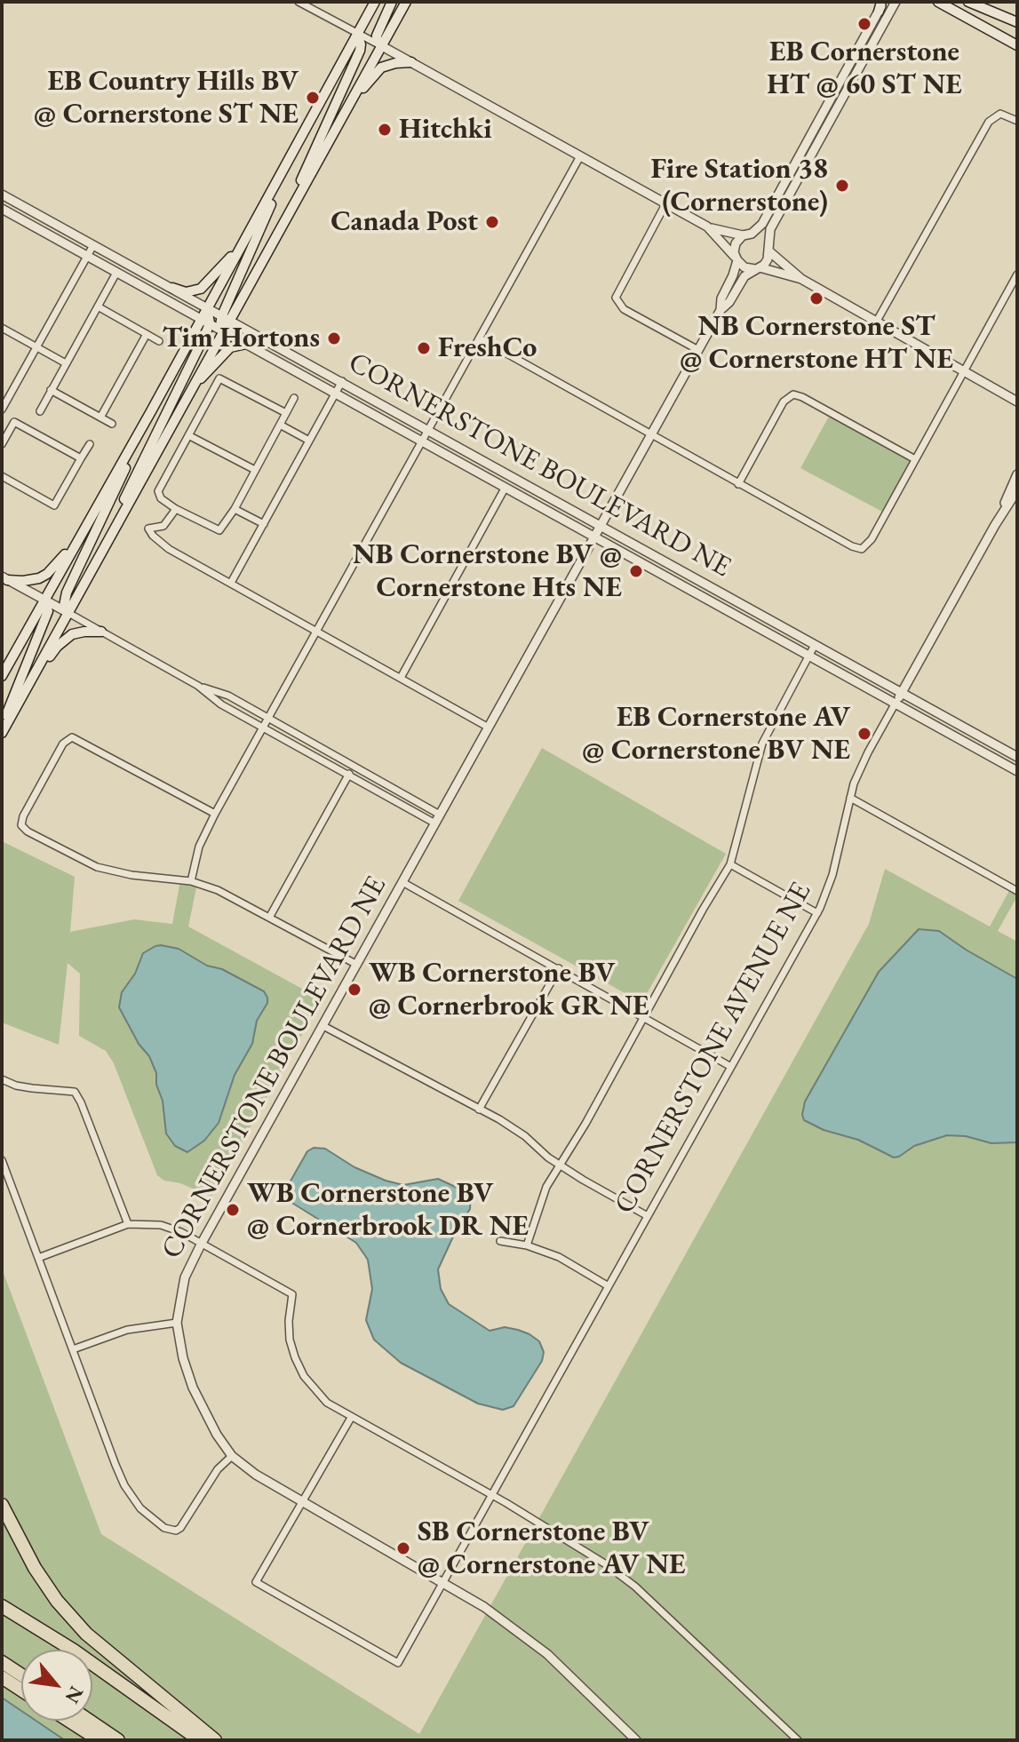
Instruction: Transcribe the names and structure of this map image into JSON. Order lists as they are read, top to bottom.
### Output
{
  "streets": {
    "street": ["CORNERSTONE BOULEVARD NE", "CORNERSTONE AVENUE NE"]
  },
  "crossings": [
    ["CORNERSTONE BOULEVARD NE", "CORNERSTONE AVENUE NE"]
  ],
  "places": [
    "EB Cornerstone HT @ 60 ST NE",
    "EB Country Hills BV @ Cornerstone ST NE",
    "Hitchki",
    "Fire Station 38 (Cornerstone)",
    "Canada Post",
    "NB Cornerstone ST @ Cornerstone HT NE",
    "Tim Hortons",
    "FreshCo",
    "NB Cornerstone BV @ Cornerstone Hts NE",
    "EB Cornerstone AV @ Cornerstone BV NE",
    "WB Cornerstone BV @ Cornerbrook GR NE",
    "WB Cornerstone BV @ Cornerbrook DR NE",
    "SB Cornerstone BV @ Cornerstone AV NE"
  ],
  "north": "bottom right"
}
